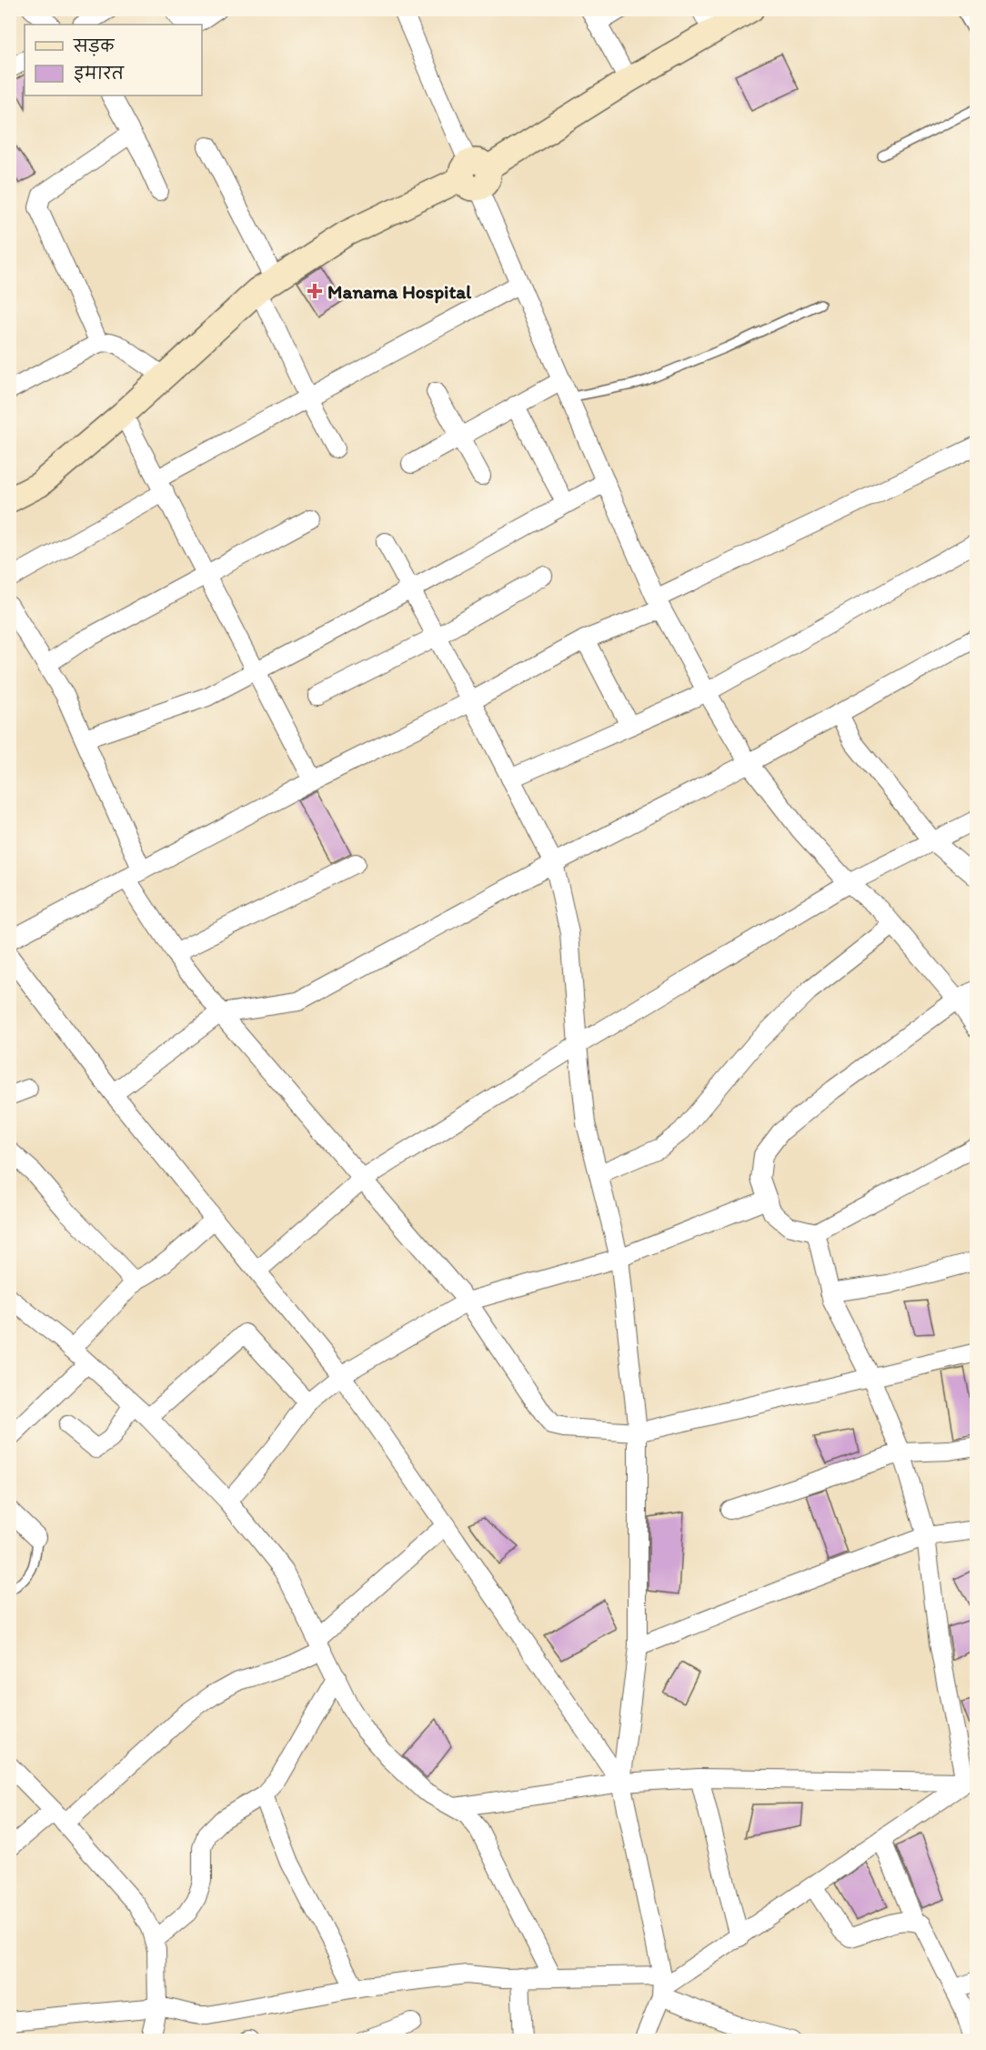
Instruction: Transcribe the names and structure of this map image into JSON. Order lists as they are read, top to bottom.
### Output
{
  "places": {
    "health": ["Manama Hospital"]
  },
  "legend": ["सड़क", "इमारत"]
}
